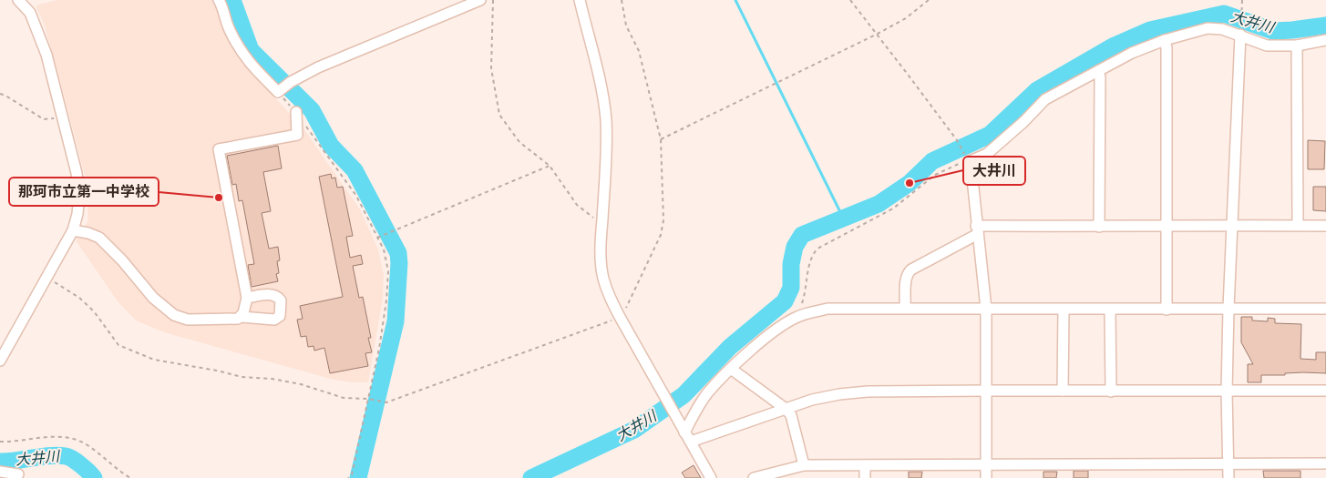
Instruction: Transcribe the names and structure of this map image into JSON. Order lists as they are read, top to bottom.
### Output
{
  "water": ["大井川"],
  "places": ["大井川", "那珂市立第一中学校"]
}
